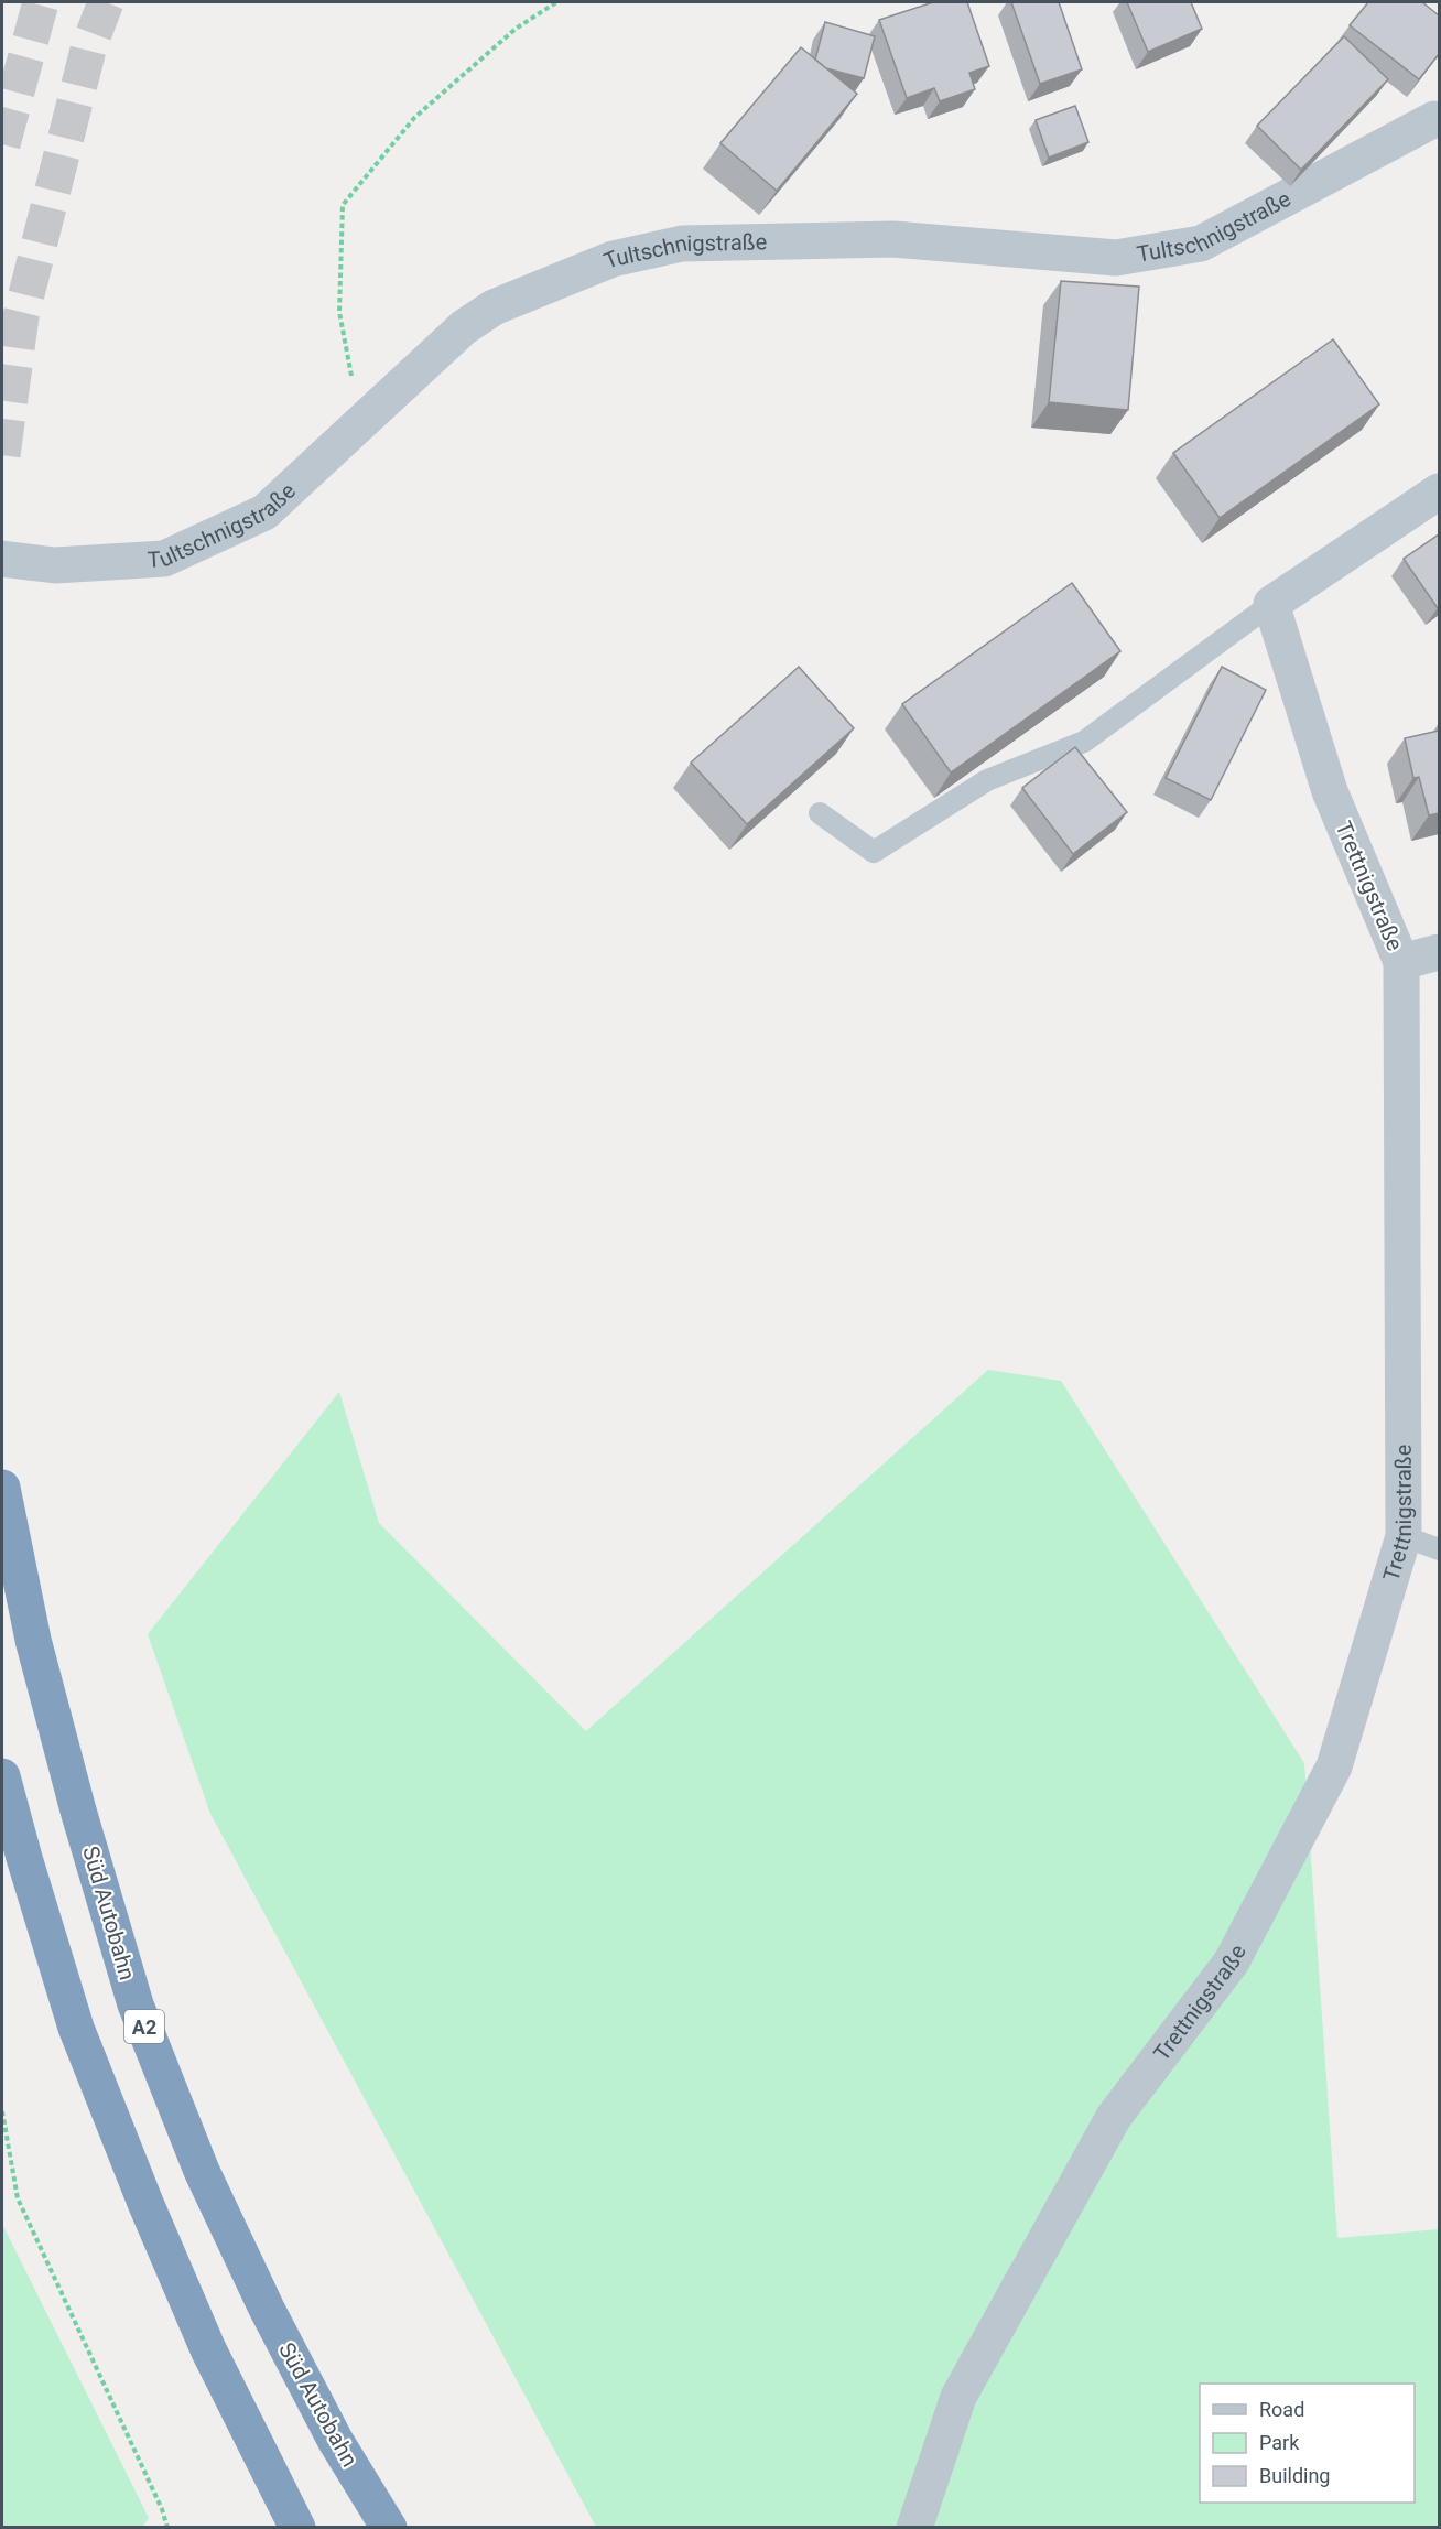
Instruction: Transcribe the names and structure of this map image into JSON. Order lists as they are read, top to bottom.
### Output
{
  "streets": {
    "highway": ["Süd Autobahn", "A2"],
    "street": ["Tultschnigstraße", "Trettnigstraße"]
  },
  "legend": ["Road", "Park", "Building"]
}
